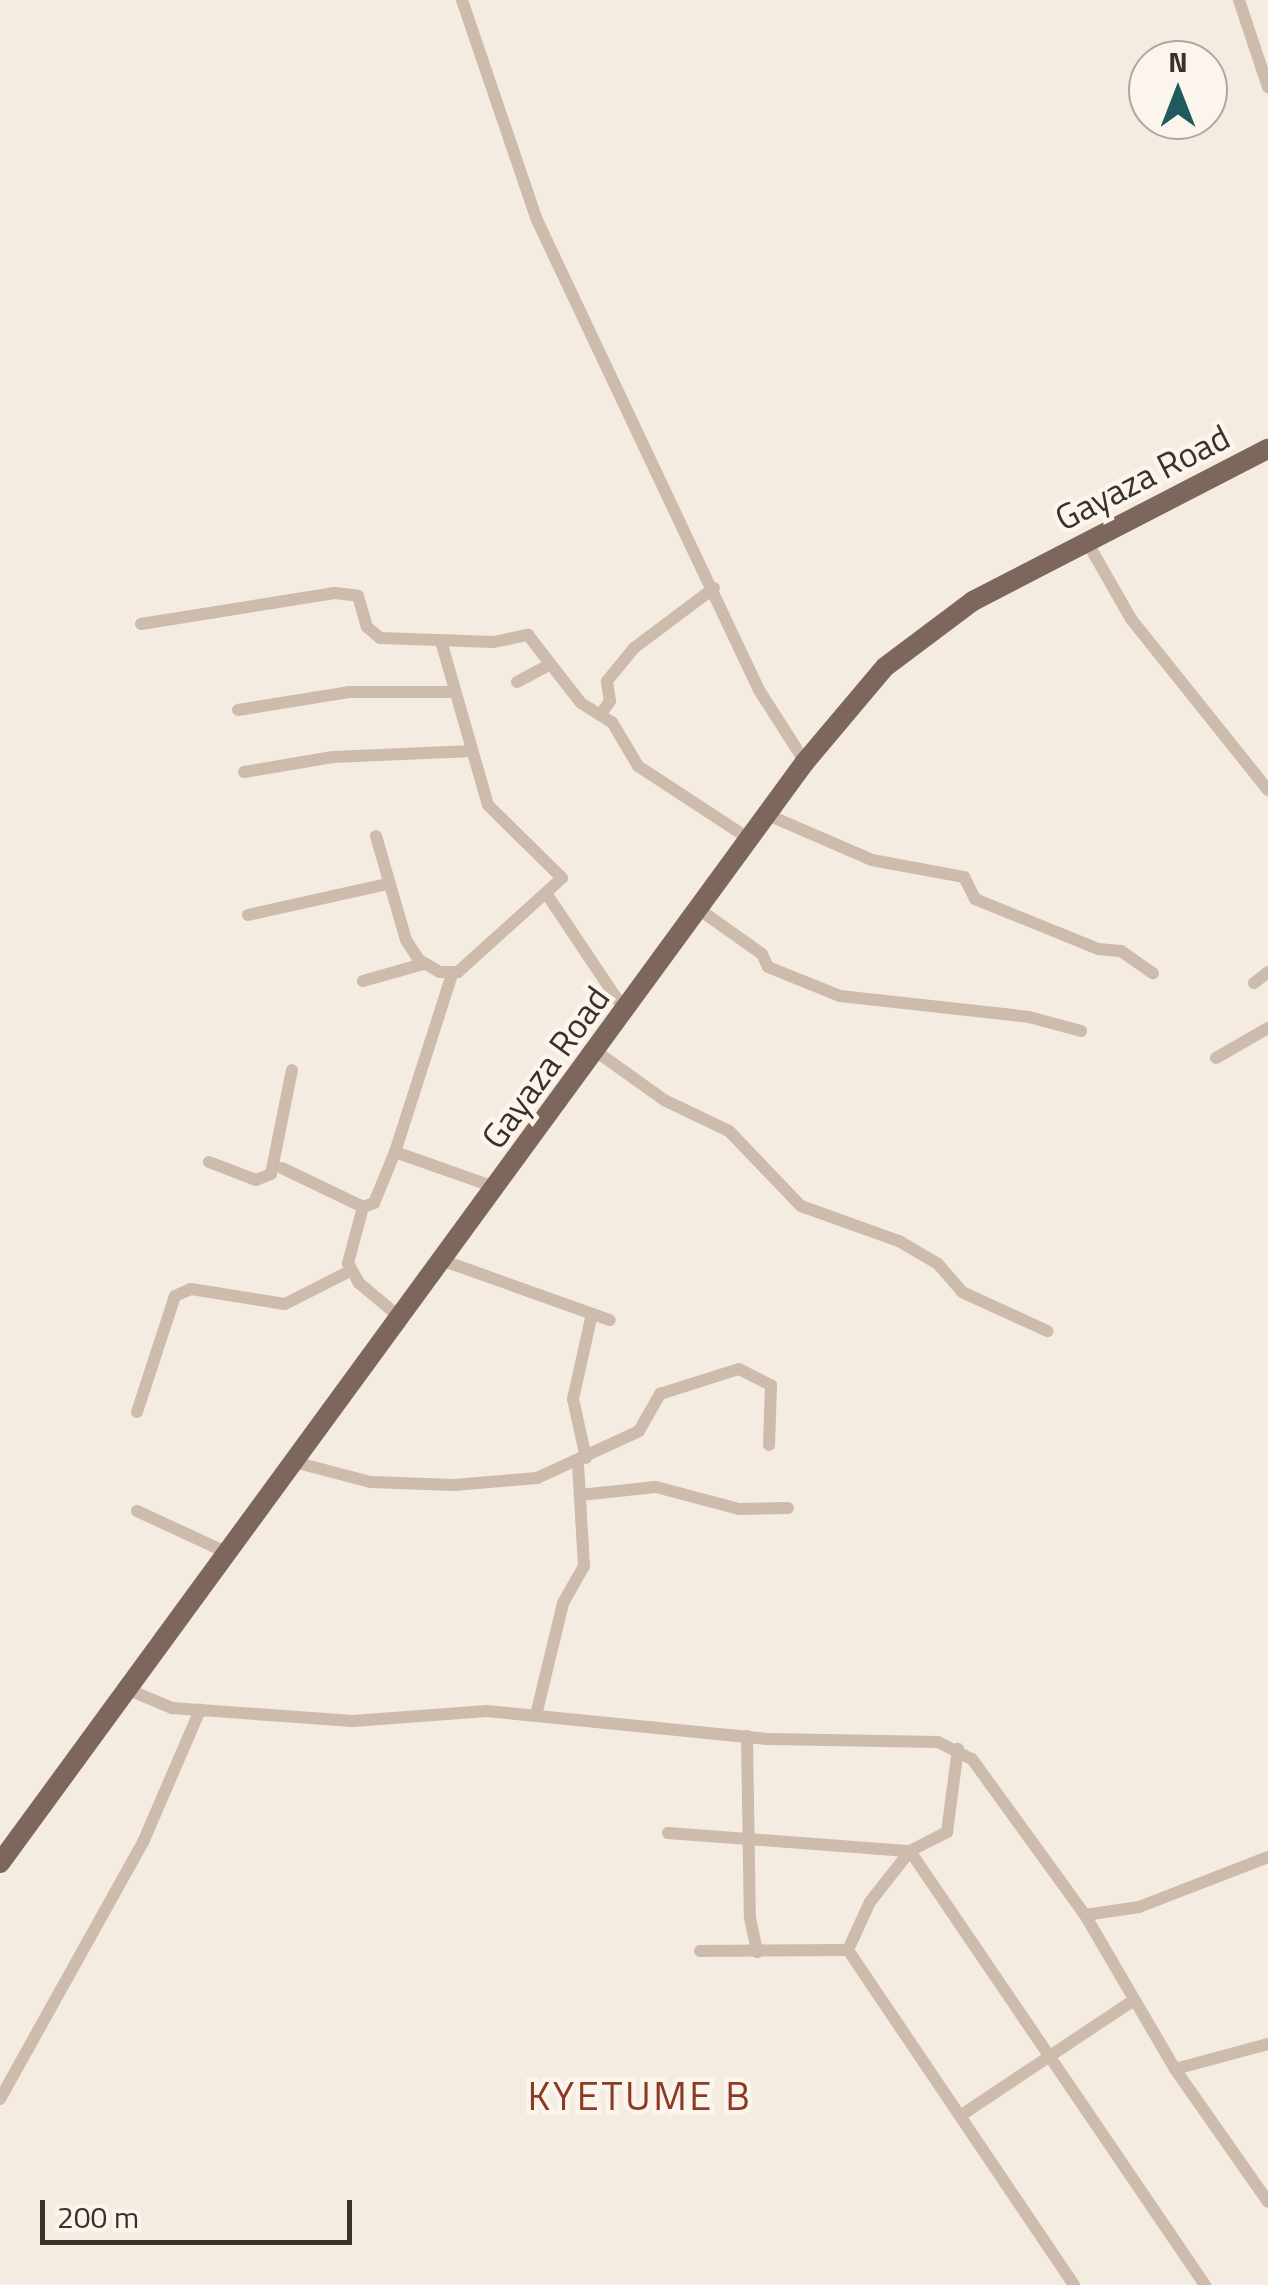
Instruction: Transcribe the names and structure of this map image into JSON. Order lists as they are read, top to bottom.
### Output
{
  "streets": {
    "main road": ["Gayaza Road"]
  },
  "districts": ["KYETUME B"],
  "scale_bar": "200 m",
  "north": "top"
}
